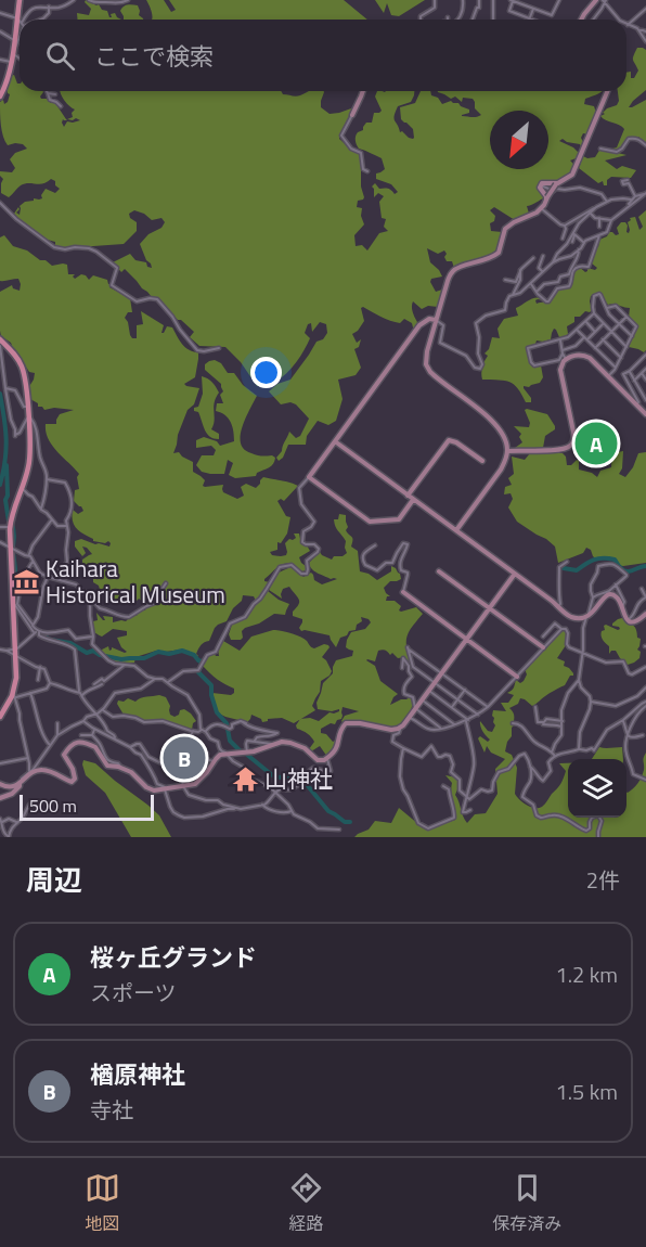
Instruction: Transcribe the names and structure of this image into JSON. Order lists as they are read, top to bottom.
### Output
{
  "places": {
    "museum": ["Kaihara Historical Museum"],
    "temple": ["山神社"]
  },
  "scale_bar": "500 m",
  "north": "bottom left",
  "page": {
    "search": "ここで検索",
    "pins": ["A", "B"],
    "scale": "500 m",
    "heading": ["周辺", "2件"],
    "list": [
      {
        "mark": "A",
        "name": "桜ヶ丘グランド",
        "note": "スポーツ",
        "value": "1.2 km"
      },
      {
        "mark": "B",
        "name": "楢原神社",
        "note": "寺社",
        "value": "1.5 km"
      }
    ],
    "nav": ["地図", "経路", "保存済み"]
  }
}
